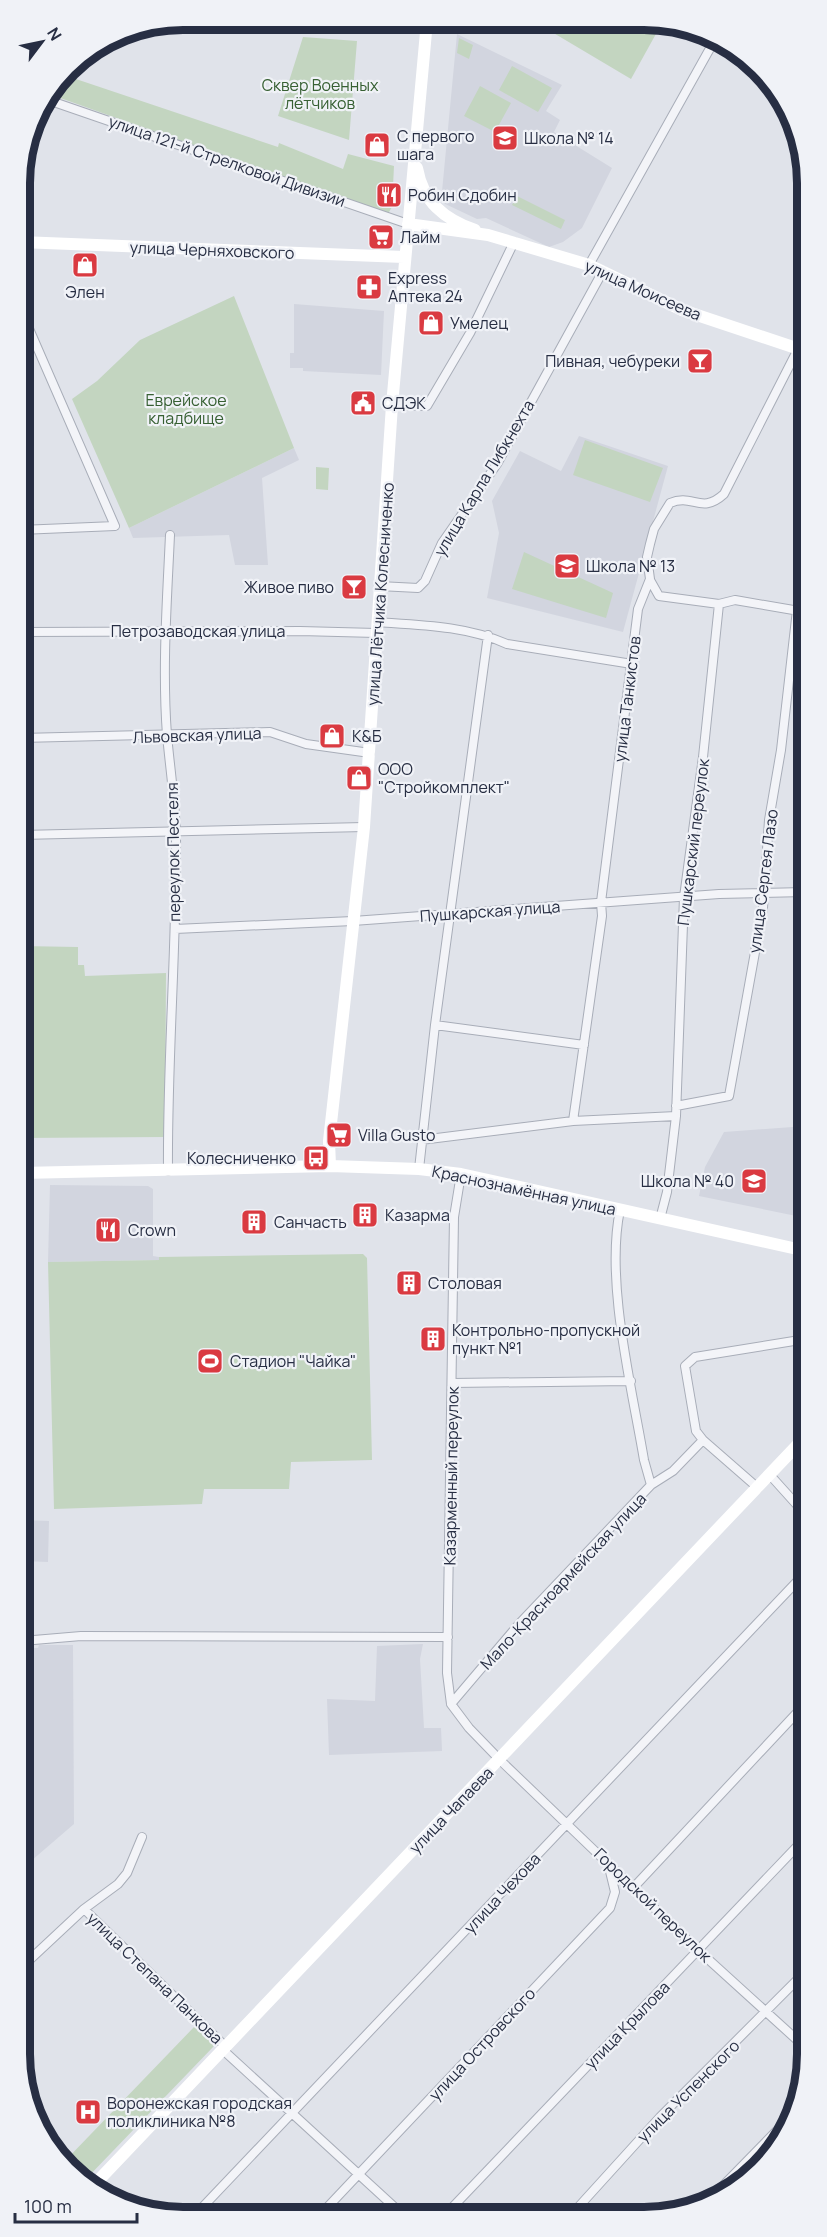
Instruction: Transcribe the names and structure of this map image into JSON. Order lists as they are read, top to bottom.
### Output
{
  "streets": {
    "street": [
      "улица 121-й Стрелковой Дивизии",
      "улица Черняховского",
      "улица Моисеева",
      "улица Карла Либкнехта",
      "улица Лётчика Колесниченко",
      "Петрозаводская улица",
      "улица Танкистов",
      "Львовская улица",
      "Пушкарский переулок",
      "переулок Пестеля",
      "улица Сергея Лазо",
      "Пушкарская улица",
      "Краснознамённая улица",
      "Казарменный переулок",
      "Мало-Красноармейская улица",
      "улица Чапаева",
      "улица Чехова",
      "Городской переулок",
      "улица Степана Панкова",
      "улица Крылова",
      "улица Островского",
      "улица Успенского"
    ]
  },
  "crossings": [
    ["улица 121-й Стрелковой Дивизии", "улица Моисеева"],
    ["улица 121-й Стрелковой Дивизии", "улица Лётчика Колесниченко"],
    ["улица Черняховского", "улица Лётчика Колесниченко"],
    ["улица Моисеева", "улица Карла Либкнехта"],
    ["улица Моисеева", "улица Лётчика Колесниченко"],
    ["улица Карла Либкнехта", "улица Лётчика Колесниченко"],
    ["улица Лётчика Колесниченко", "Петрозаводская улица"],
    ["улица Лётчика Колесниченко", "Львовская улица"],
    ["улица Лётчика Колесниченко", "Пушкарская улица"],
    ["улица Лётчика Колесниченко", "Краснознамённая улица"],
    ["Петрозаводская улица", "улица Танкистов"],
    ["Петрозаводская улица", "переулок Пестеля"],
    ["улица Танкистов", "Пушкарская улица"],
    ["Львовская улица", "переулок Пестеля"],
    ["Пушкарский переулок", "улица Сергея Лазо"],
    ["Пушкарский переулок", "Пушкарская улица"],
    ["Пушкарский переулок", "Краснознамённая улица"],
    ["переулок Пестеля", "Пушкарская улица"],
    ["переулок Пестеля", "Краснознамённая улица"],
    ["улица Сергея Лазо", "Пушкарская улица"],
    ["Краснознамённая улица", "Казарменный переулок"],
    ["Краснознамённая улица", "Мало-Красноармейская улица"],
    ["Казарменный переулок", "Мало-Красноармейская улица"],
    ["Казарменный переулок", "улица Чапаева"],
    ["Казарменный переулок", "Городской переулок"],
    ["улица Чапаева", "Городской переулок"],
    ["улица Чапаева", "улица Степана Панкова"],
    ["улица Чехова", "Городской переулок"],
    ["улица Чехова", "улица Степана Панкова"],
    ["Городской переулок", "улица Крылова"],
    ["Городской переулок", "улица Островского"],
    ["Городской переулок", "улица Успенского"],
    ["улица Степана Панкова", "улица Островского"]
  ],
  "parks": ["Сквер Военных лётчиков", "Еврейское кладбище"],
  "places": {
    "school or university": ["Школа № 14", "Школа № 13", "Школа № 40"],
    "shop": [
      "С первого шага",
      "Элен",
      "Умелец",
      "К&Б",
      "ООО \"Стройкомплект\""
    ],
    "restaurant": ["Робин Сдобин", "Crown"],
    "supermarket": ["Лайм", "Villa Gusto"],
    "pharmacy": ["Express Аптека 24"],
    "bar": ["Пивная, чебуреки", "Живое пиво"],
    "public building": ["СДЭК"],
    "bus stop": ["Колесниченко"],
    "building": [
      "Казарма",
      "Санчасть",
      "Столовая",
      "Контрольно-пропускной пункт №1"
    ],
    "sports": ["Стадион \"Чайка\""],
    "hospital": ["Воронежская городская поликлиника №8"]
  },
  "scale_bar": "100 m",
  "north": "top right"
}
